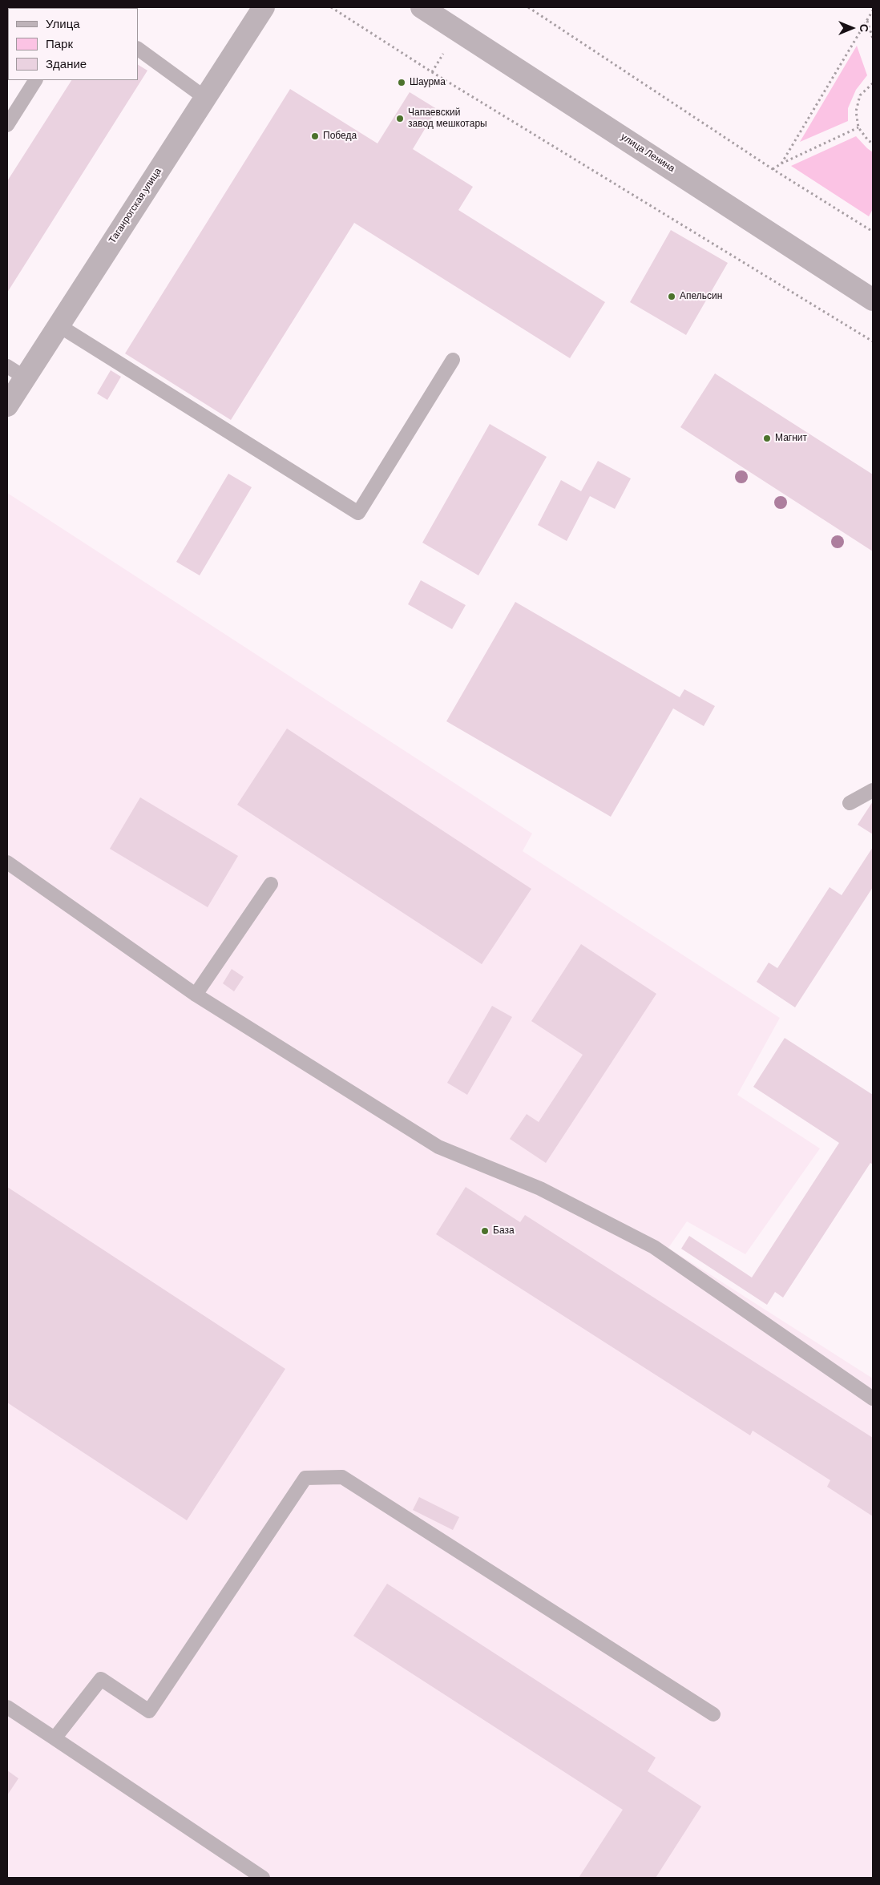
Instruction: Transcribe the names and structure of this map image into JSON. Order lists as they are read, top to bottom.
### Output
{
  "streets": {
    "street": ["улица Ленина", "Таганрогская улица"]
  },
  "places": [
    "Шаурма",
    "Чапаевский завод мешкотары",
    "Победа",
    "Апельсин",
    "Магнит",
    "База"
  ],
  "legend": ["Улица", "Парк", "Здание"],
  "north": "right"
}
